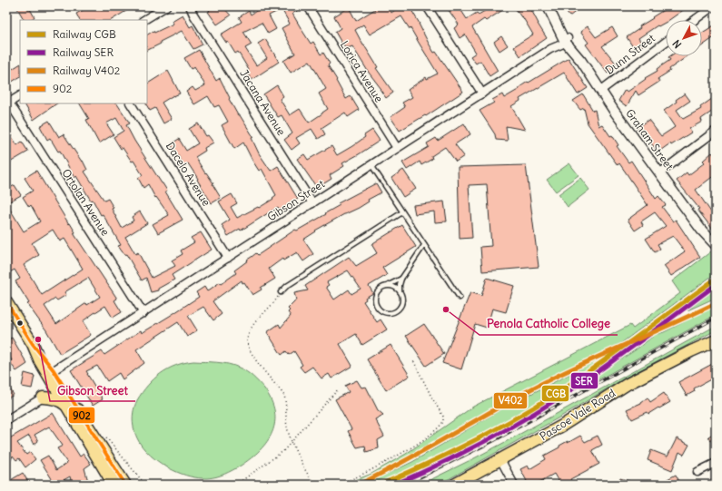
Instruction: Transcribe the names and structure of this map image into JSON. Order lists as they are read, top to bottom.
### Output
{
  "streets": {
    "main road": ["Pascoe Vale Road"],
    "street": [
      "Dunn Street",
      "Lorica Avenue",
      "Jacana Avenue",
      "Graham Street",
      "Dacelo Avenue",
      "Gibson Street",
      "Ortolan Avenue"
    ]
  },
  "crossings": [
    ["Dunn Street", "Graham Street"],
    ["Lorica Avenue", "Gibson Street"],
    ["Jacana Avenue", "Gibson Street"],
    ["Graham Street", "Gibson Street"],
    ["Dacelo Avenue", "Gibson Street"],
    ["Gibson Street", "Ortolan Avenue"]
  ],
  "places": ["Penola Catholic College", "Gibson Street"],
  "lines": [
    "rail line CGB",
    "rail line SER",
    "transit line 902",
    "rail line V402"
  ],
  "legend": [
    "Railway CGB",
    "Railway SER",
    "Railway V402",
    "902"
  ],
  "north": "bottom left"
}
